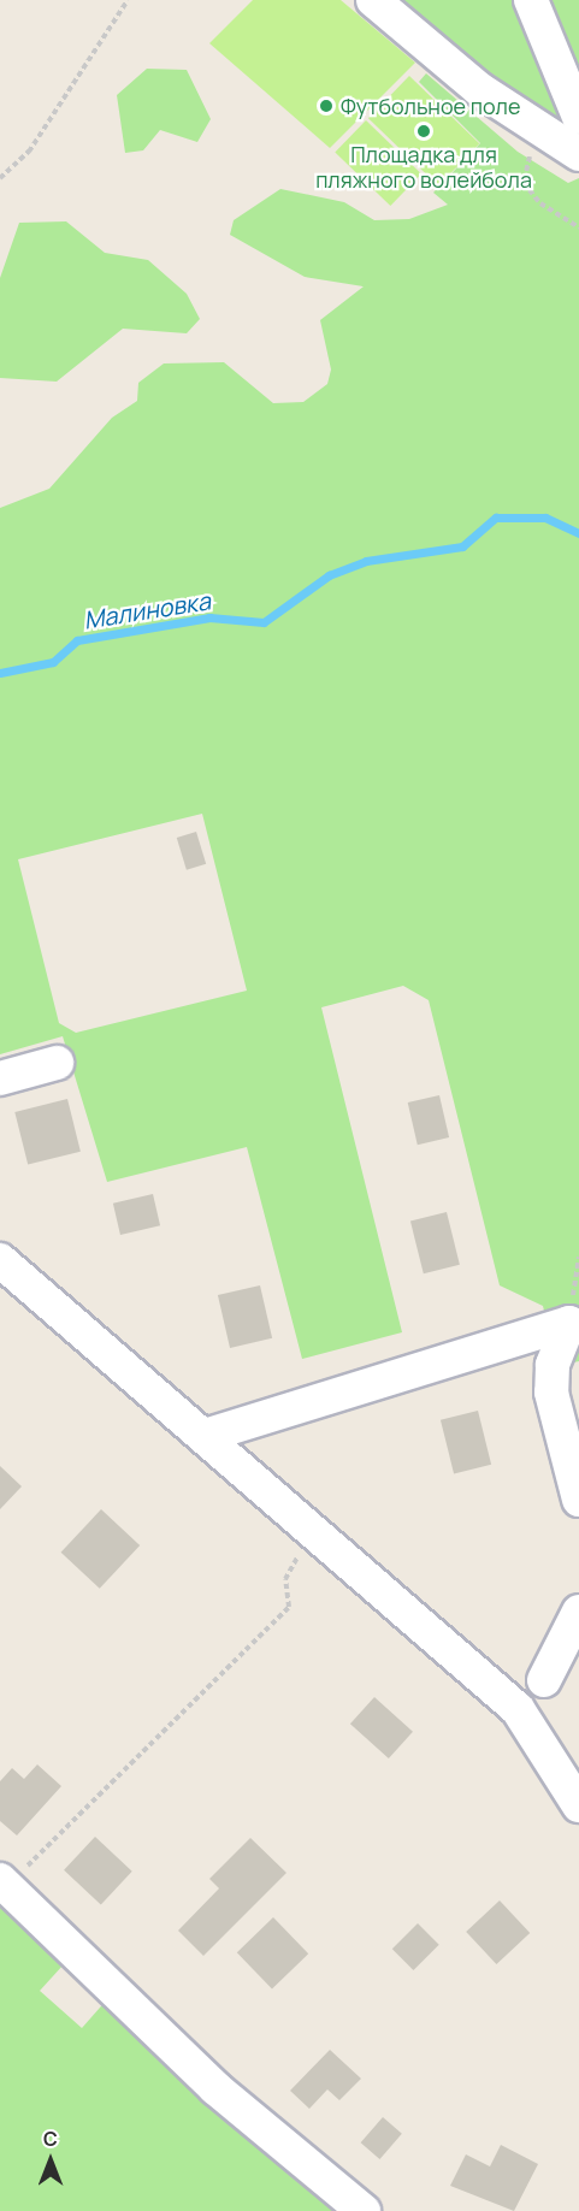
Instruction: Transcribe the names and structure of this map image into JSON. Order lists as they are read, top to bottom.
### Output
{
  "water": ["Малиновка"],
  "places": ["Футбольное поле", "Площадка для пляжного волейбола"],
  "north": "top"
}
